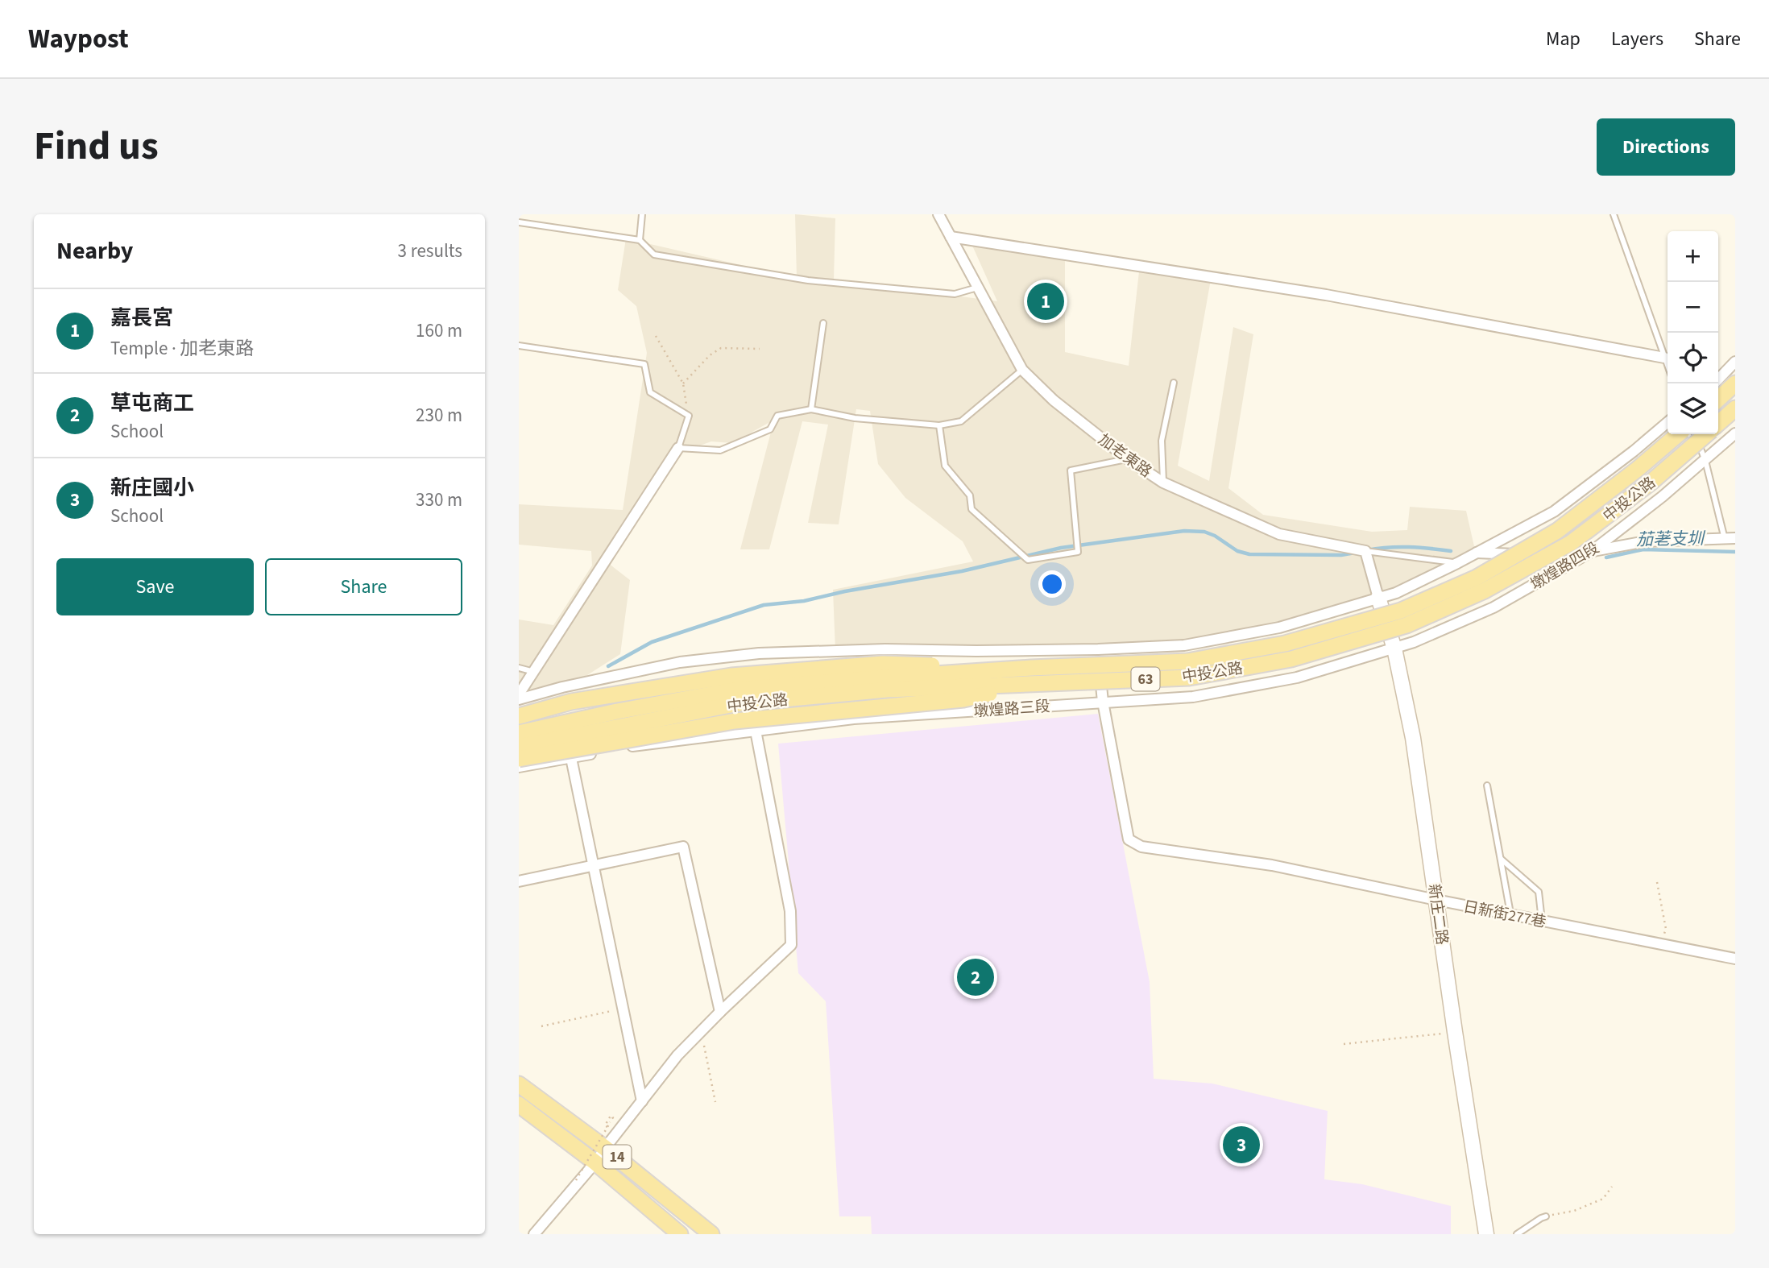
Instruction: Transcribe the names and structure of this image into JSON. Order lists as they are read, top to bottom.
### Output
{
  "streets": {
    "main road": ["中投公路", "63", "14"],
    "street": [
      "加老東路",
      "墩煌路四段",
      "墩煌路三段",
      "日新街277巷",
      "新庄二路"
    ]
  },
  "crossings": [
    ["墩煌路四段", "墩煌路三段"],
    ["墩煌路三段", "日新街277巷"],
    ["墩煌路三段", "新庄二路"],
    ["日新街277巷", "新庄二路"]
  ],
  "water": ["茄荖支圳"],
  "page": {
    "header": "Waypost",
    "nav": ["Map", "Layers", "Share"],
    "title": "Find us",
    "buttons": [
      "Directions",
      ["Save", "Share"]
    ],
    "heading": ["Nearby", "3 results"],
    "map_buttons": ["+", "−"],
    "pins": ["1", "2", "3"],
    "list": [
      {
        "mark": "1",
        "name": "嘉長宮",
        "note": "Temple · 加老東路",
        "value": "160 m"
      },
      {
        "mark": "2",
        "name": "草屯商工",
        "note": "School",
        "value": "230 m"
      },
      {
        "mark": "3",
        "name": "新庄國小",
        "note": "School",
        "value": "330 m"
      }
    ]
  }
}
